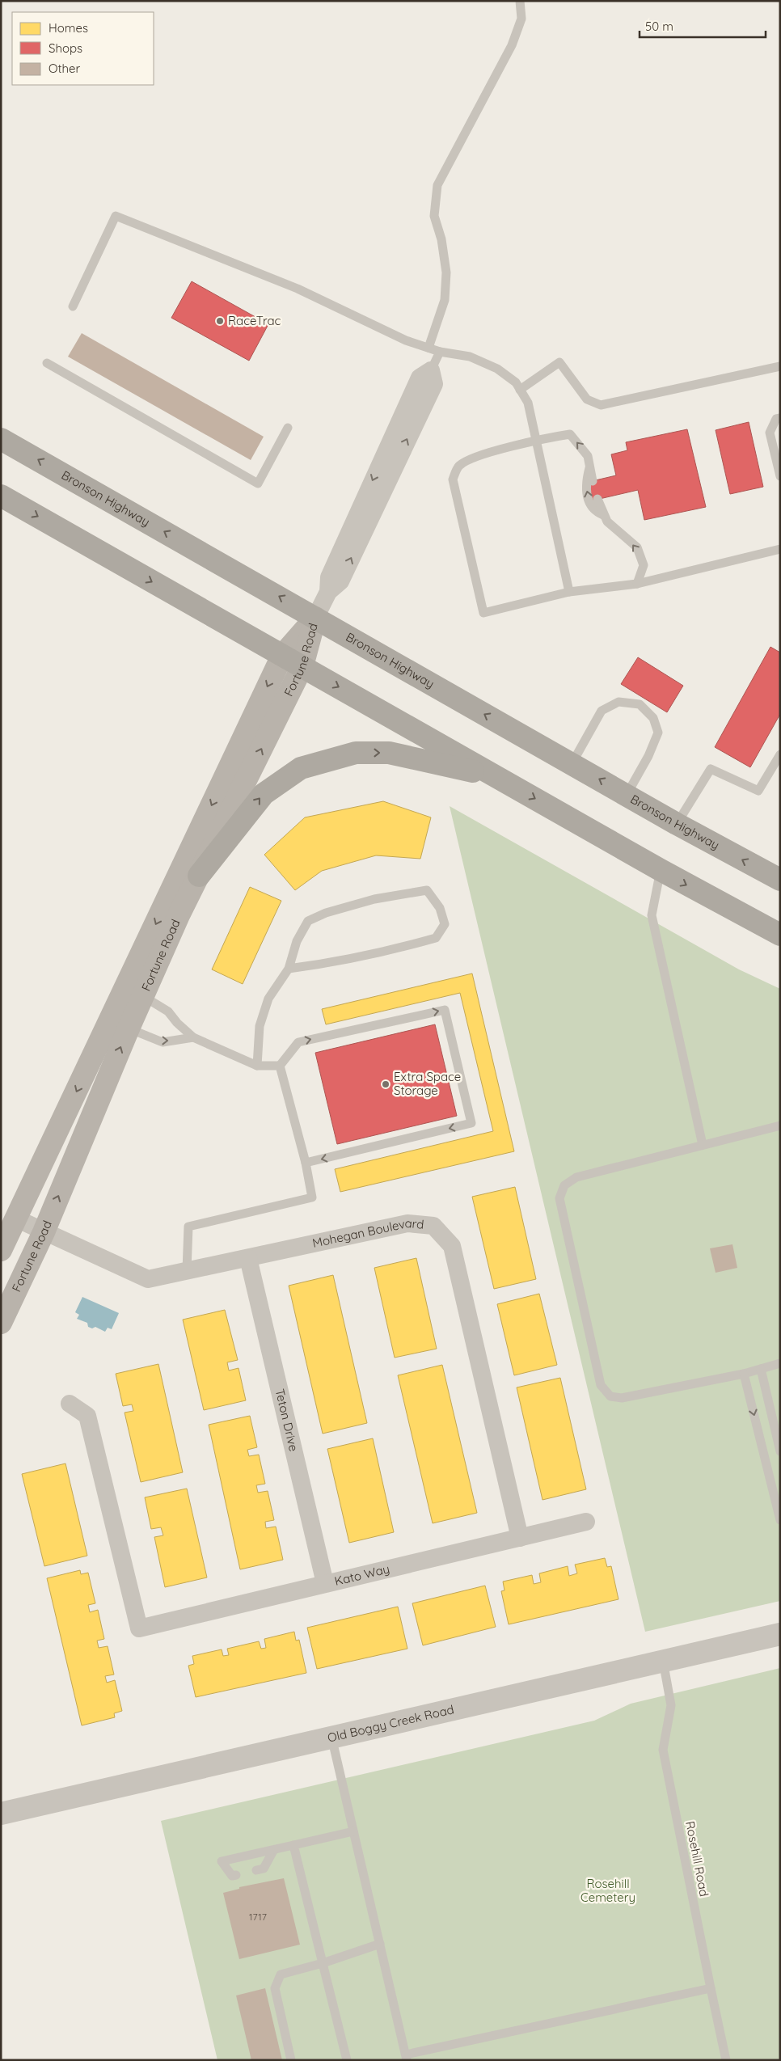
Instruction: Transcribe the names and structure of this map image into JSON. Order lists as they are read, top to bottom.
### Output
{
  "streets": {
    "highway": ["Bronson Highway"],
    "main road": ["Fortune Road"],
    "street": [
      "Mohegan Boulevard",
      "Teton Drive",
      "Kato Way",
      "Old Boggy Creek Road"
    ],
    "lane": ["Rosehill Road"]
  },
  "crossings": [
    ["Bronson Highway", "Fortune Road"],
    ["Fortune Road", "Mohegan Boulevard"],
    ["Mohegan Boulevard", "Teton Drive"],
    ["Mohegan Boulevard", "Kato Way"],
    ["Teton Drive", "Kato Way"],
    ["Old Boggy Creek Road", "Rosehill Road"]
  ],
  "parks": ["Rosehill Cemetery"],
  "places": ["RaceTrac", "Extra Space Storage"],
  "house_numbers": ["1717"],
  "legend": ["Homes", "Shops", "Other"],
  "scale_bar": "50 m"
}
